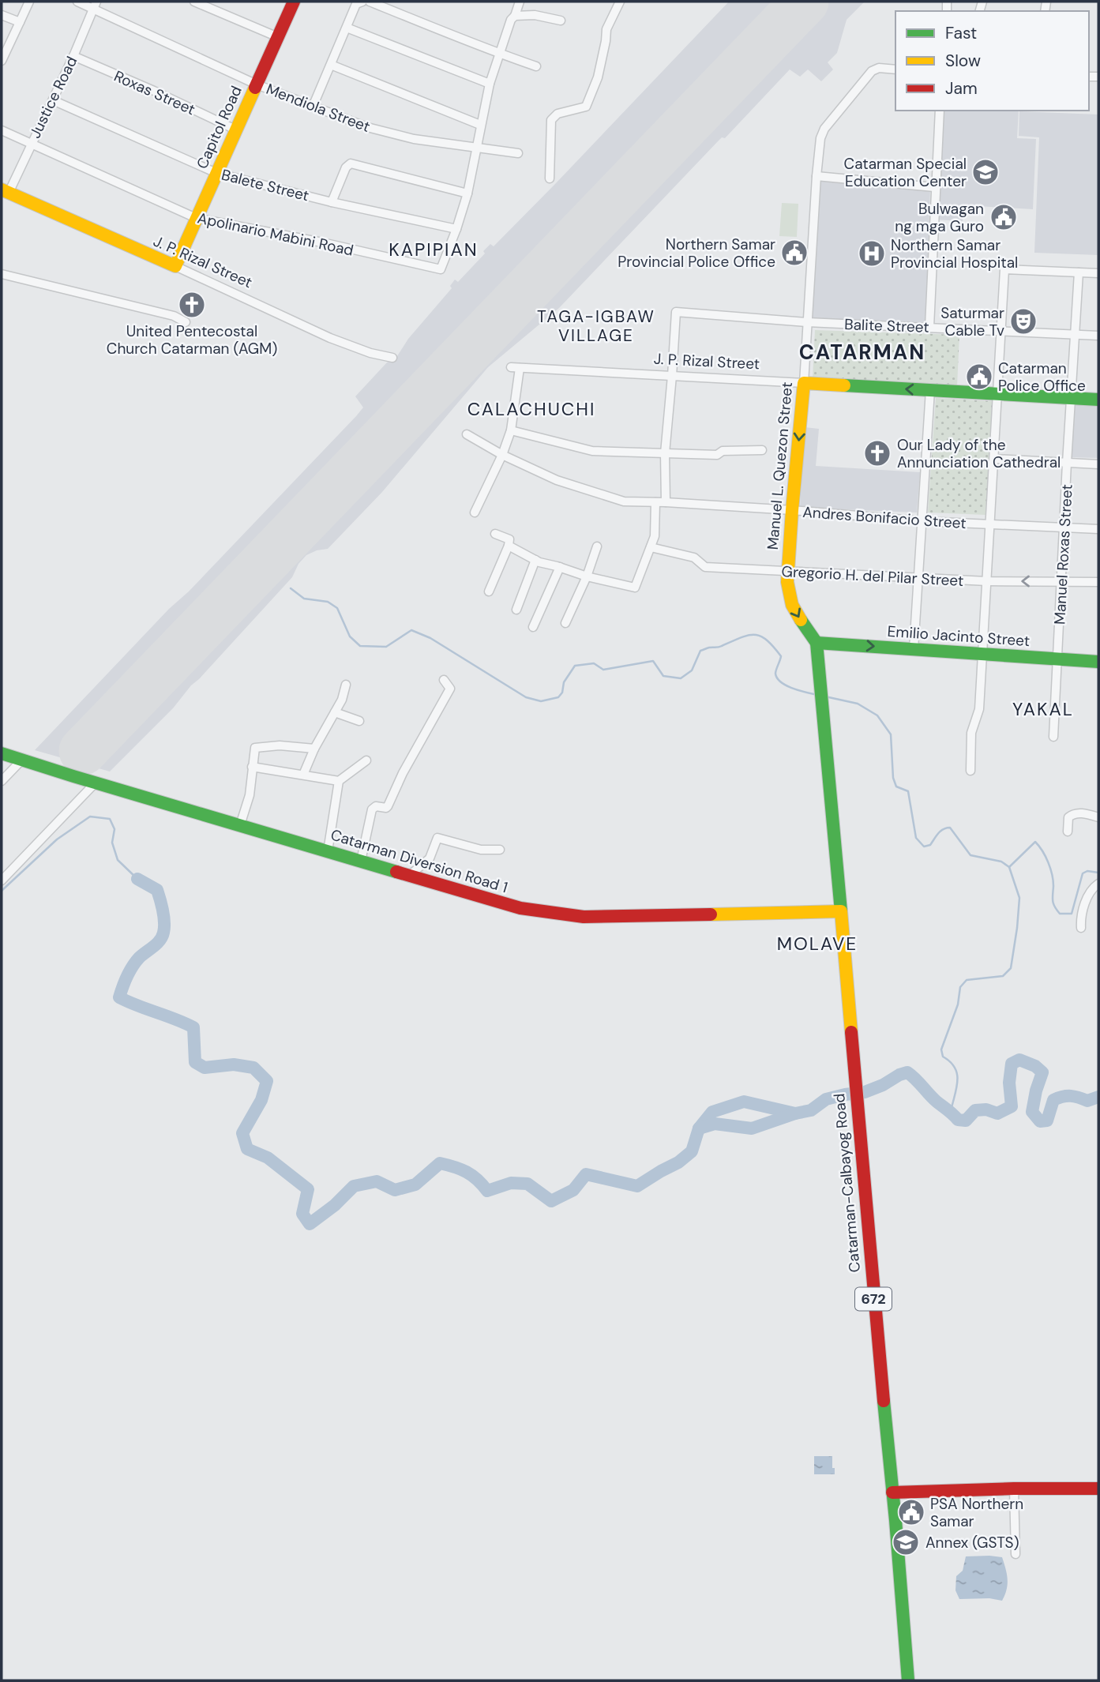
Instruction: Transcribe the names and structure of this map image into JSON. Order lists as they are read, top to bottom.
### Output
{
  "streets": {
    "main road": [
      "Capitol Road",
      "J. P. Rizal Street",
      "Manuel L. Quezon Street",
      "Emilio Jacinto Street",
      "Catarman Diversion Road 1",
      "Catarman-Calbayog Road",
      "672"
    ],
    "street": [
      "Roxas Street",
      "Justice Road",
      "Mendiola Street",
      "Balete Street",
      "Apolinario Mabini Road",
      "Balite Street",
      "Andres Bonifacio Street",
      "Manuel Roxas Street",
      "Gregorio H. del Pilar Street"
    ]
  },
  "crossings": [
    ["Roxas Street", "Justice Road"],
    ["Roxas Street", "Capitol Road"],
    ["Justice Road", "Mendiola Street"],
    ["Justice Road", "Balete Street"],
    ["Justice Road", "Apolinario Mabini Road"],
    ["Justice Road", "J. P. Rizal Street"],
    ["Mendiola Street", "Capitol Road"],
    ["Mendiola Street", "Apolinario Mabini Road"],
    ["Capitol Road", "Balete Street"],
    ["Capitol Road", "Apolinario Mabini Road"],
    ["Capitol Road", "J. P. Rizal Street"],
    ["Balete Street", "Apolinario Mabini Road"],
    ["J. P. Rizal Street", "Balite Street"],
    ["J. P. Rizal Street", "Manuel L. Quezon Street"],
    ["J. P. Rizal Street", "Manuel Roxas Street"],
    ["Balite Street", "Manuel L. Quezon Street"],
    ["Balite Street", "Manuel Roxas Street"],
    ["Manuel L. Quezon Street", "Andres Bonifacio Street"],
    ["Manuel L. Quezon Street", "Gregorio H. del Pilar Street"],
    ["Manuel L. Quezon Street", "Emilio Jacinto Street"],
    ["Manuel L. Quezon Street", "Catarman-Calbayog Road"],
    ["Andres Bonifacio Street", "Manuel Roxas Street"],
    ["Manuel Roxas Street", "Gregorio H. del Pilar Street"],
    ["Manuel Roxas Street", "Emilio Jacinto Street"],
    ["Emilio Jacinto Street", "Catarman-Calbayog Road"],
    ["Catarman Diversion Road 1", "Catarman-Calbayog Road"]
  ],
  "districts": [
    "KAPIPIAN",
    "TAGA-IGBAW VILLAGE",
    "CATARMAN",
    "CALACHUCHI",
    "YAKAL",
    "MOLAVE"
  ],
  "places": {
    "school or university": ["Catarman Special Education Center", "Annex (GSTS)"],
    "public building": [
      "Bulwagan ng mga Guro",
      "Northern Samar Provincial Police Office",
      "Catarman Police Office",
      "PSA Northern Samar"
    ],
    "hospital": ["Northern Samar Provincial Hospital"],
    "church": ["United Pentecostal Church Catarman (AGM)", "Our Lady of the Annunciation Cathedral"],
    "theatre": ["Saturmar Cable Tv"]
  },
  "legend": ["Fast", "Slow", "Jam"]
}
